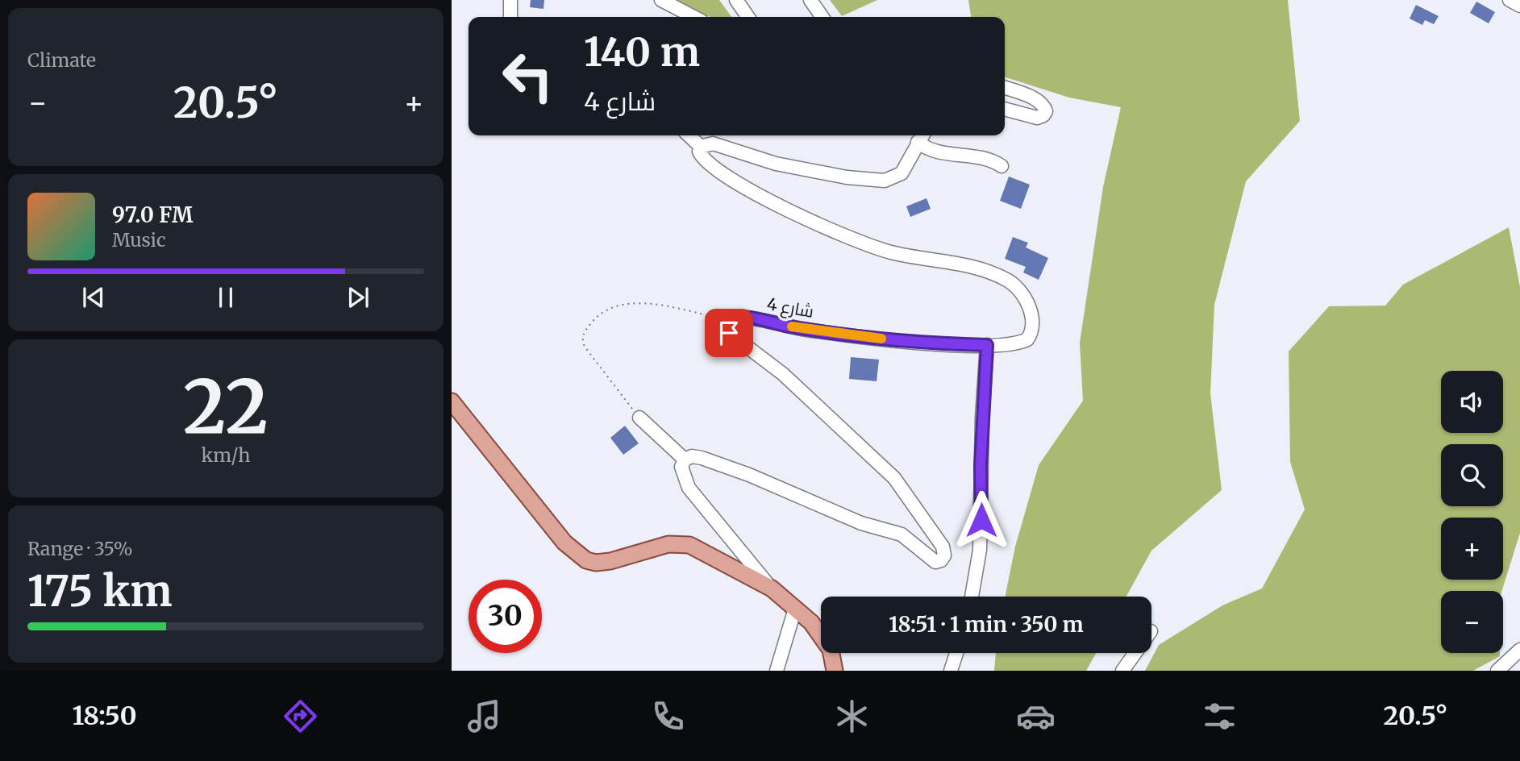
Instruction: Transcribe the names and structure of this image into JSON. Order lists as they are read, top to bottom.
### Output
{
  "streets": {
    "street": ["شارع 4"]
  },
  "page": {
    "tile": [
      "Climate",
      ["22", "km/h"],
      ["Range · 35%", "175 km"]
    ],
    "turn": ["140 m", "شارع 4"],
    "heat": ["−", "20.5°", "+"],
    "song": ["97.0 FM", "Music"],
    "map_buttons": ["+", "−"],
    "limit": "30",
    "trip": "18:51 · 1 min · 350 m",
    "tabs": ["18:50", "20.5°"]
  }
}
